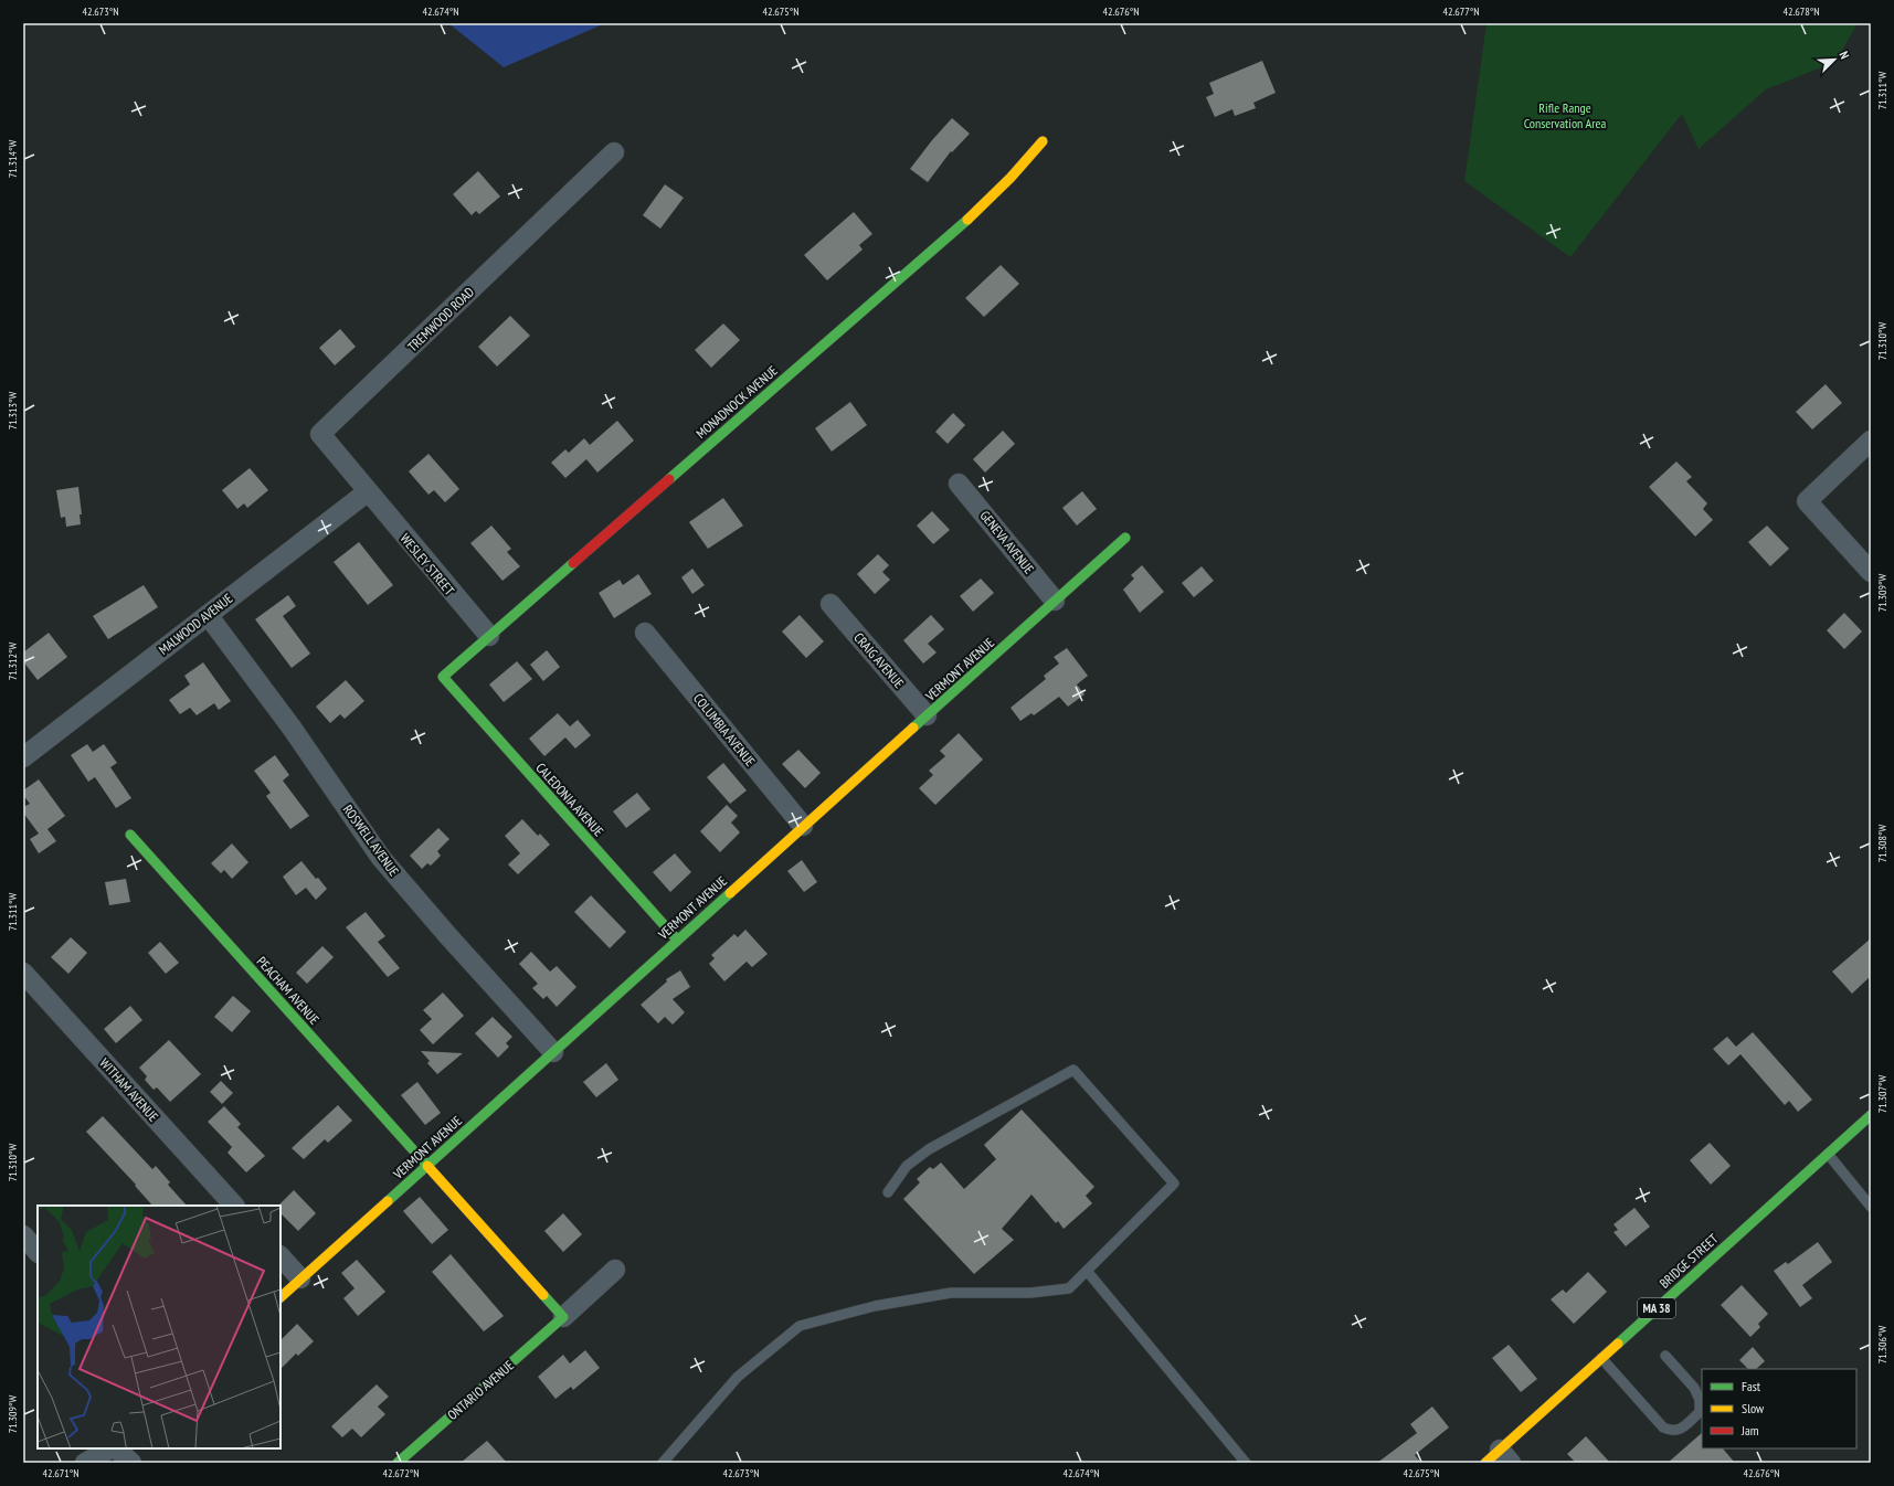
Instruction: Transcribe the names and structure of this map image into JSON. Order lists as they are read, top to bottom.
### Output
{
  "streets": {
    "street": [
      "TREMWOOD ROAD",
      "MONADNOCK AVENUE",
      "GENEVA AVENUE",
      "WESLEY STREET",
      "MALWOOD AVENUE",
      "CRAIG AVENUE",
      "VERMONT AVENUE",
      "COLUMBIA AVENUE",
      "CALEDONIA AVENUE",
      "ROSWELL AVENUE",
      "PEACHAM AVENUE",
      "WITHAM AVENUE",
      "BRIDGE STREET",
      "MA 38",
      "ONTARIO AVENUE"
    ]
  },
  "crossings": [
    ["TREMWOOD ROAD", "WESLEY STREET"],
    ["TREMWOOD ROAD", "MALWOOD AVENUE"],
    ["MONADNOCK AVENUE", "WESLEY STREET"],
    ["MONADNOCK AVENUE", "CALEDONIA AVENUE"],
    ["GENEVA AVENUE", "VERMONT AVENUE"],
    ["WESLEY STREET", "MALWOOD AVENUE"],
    ["MALWOOD AVENUE", "ROSWELL AVENUE"],
    ["CRAIG AVENUE", "VERMONT AVENUE"],
    ["VERMONT AVENUE", "COLUMBIA AVENUE"],
    ["VERMONT AVENUE", "CALEDONIA AVENUE"],
    ["VERMONT AVENUE", "ROSWELL AVENUE"],
    ["VERMONT AVENUE", "PEACHAM AVENUE"]
  ],
  "parks": ["Rifle Range Conservation Area"],
  "legend": ["Fast", "Slow", "Jam"],
  "north": "top right",
  "coordinates": [
    "42.673°N",
    "42.674°N",
    "42.675°N",
    "42.676°N",
    "42.677°N",
    "42.678°N",
    "71.311°W",
    "71.314°W",
    "71.310°W",
    "71.313°W",
    "71.309°W",
    "71.312°W",
    "71.308°W",
    "71.307°W",
    "71.306°W",
    "42.671°N",
    "42.672°N"
  ]
}
